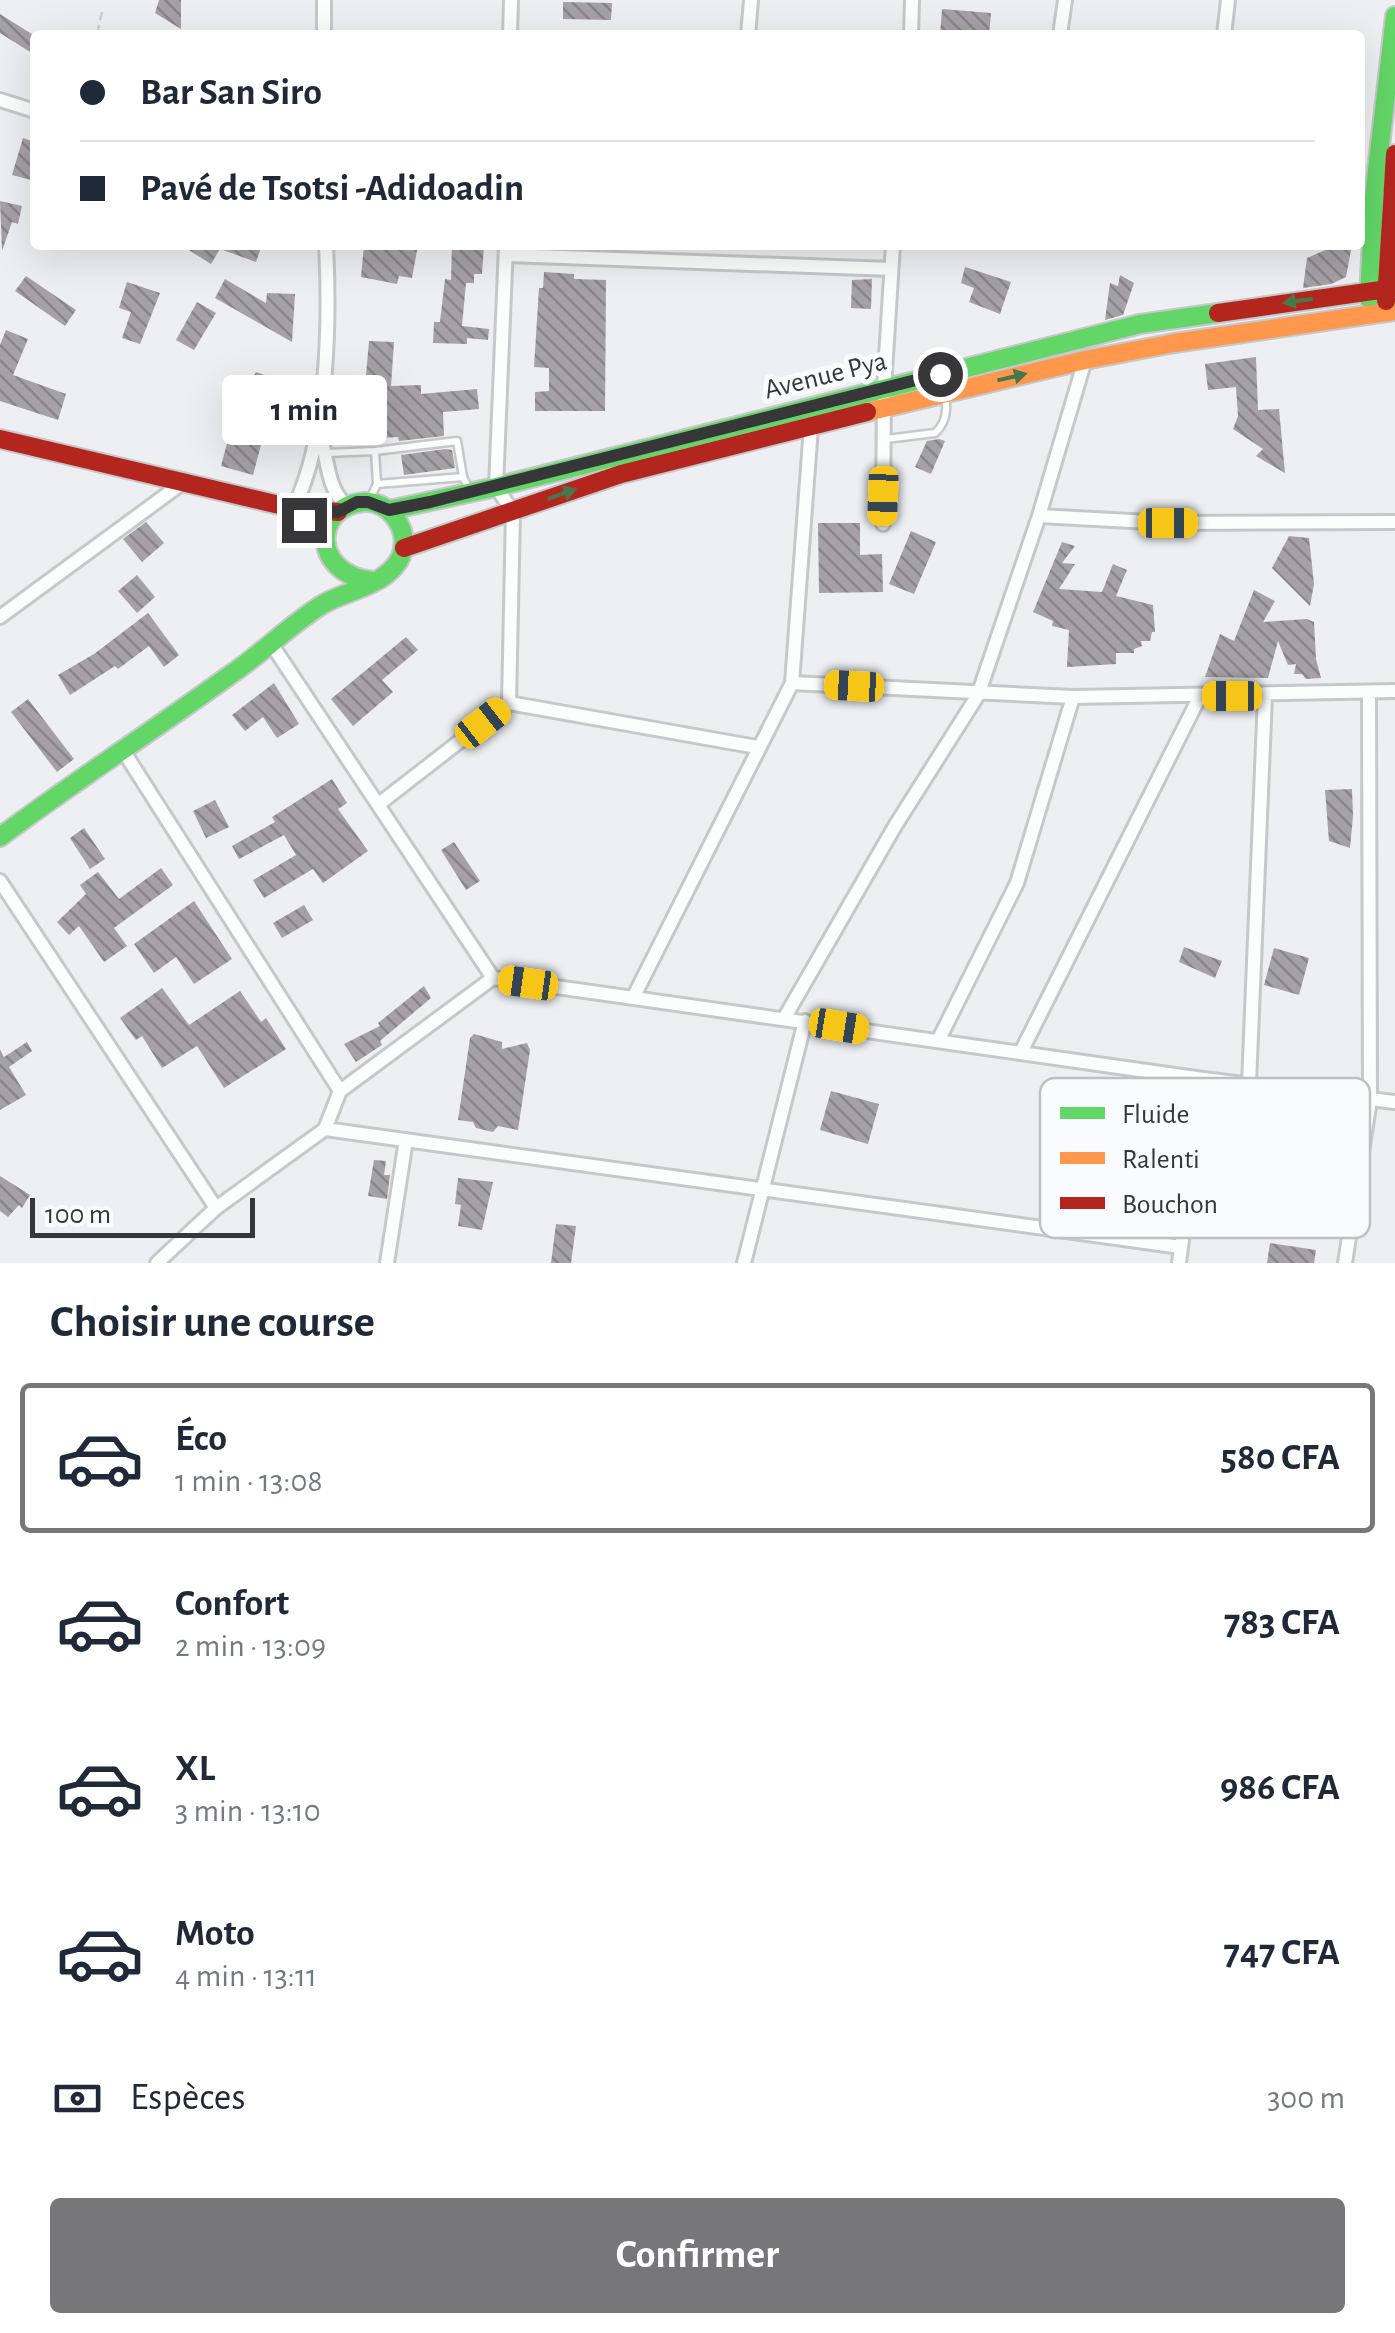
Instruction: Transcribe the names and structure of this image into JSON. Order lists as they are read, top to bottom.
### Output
{
  "streets": {
    "main road": ["Avenue Pya"]
  },
  "legend": ["Fluide", "Ralenti", "Bouchon"],
  "scale_bar": "100 m",
  "page": {
    "banner": ["Bar San Siro", "Pavé de Tsotsi -Adidoadin"],
    "bubble": "1 min",
    "scale": "100 m",
    "heading": "Choisir une course",
    "list": [
      {
        "name": "Éco",
        "note": "1 min · 13:08",
        "value": "580 CFA"
      },
      {
        "name": "Confort",
        "note": "2 min · 13:09",
        "value": "783 CFA"
      },
      {
        "name": "XL",
        "note": "3 min · 13:10",
        "value": "986 CFA"
      },
      {
        "name": "Moto",
        "note": "4 min · 13:11",
        "value": "747 CFA"
      }
    ],
    "pay": ["Espèces", "300 m"],
    "buttons": "Confirmer"
  }
}
